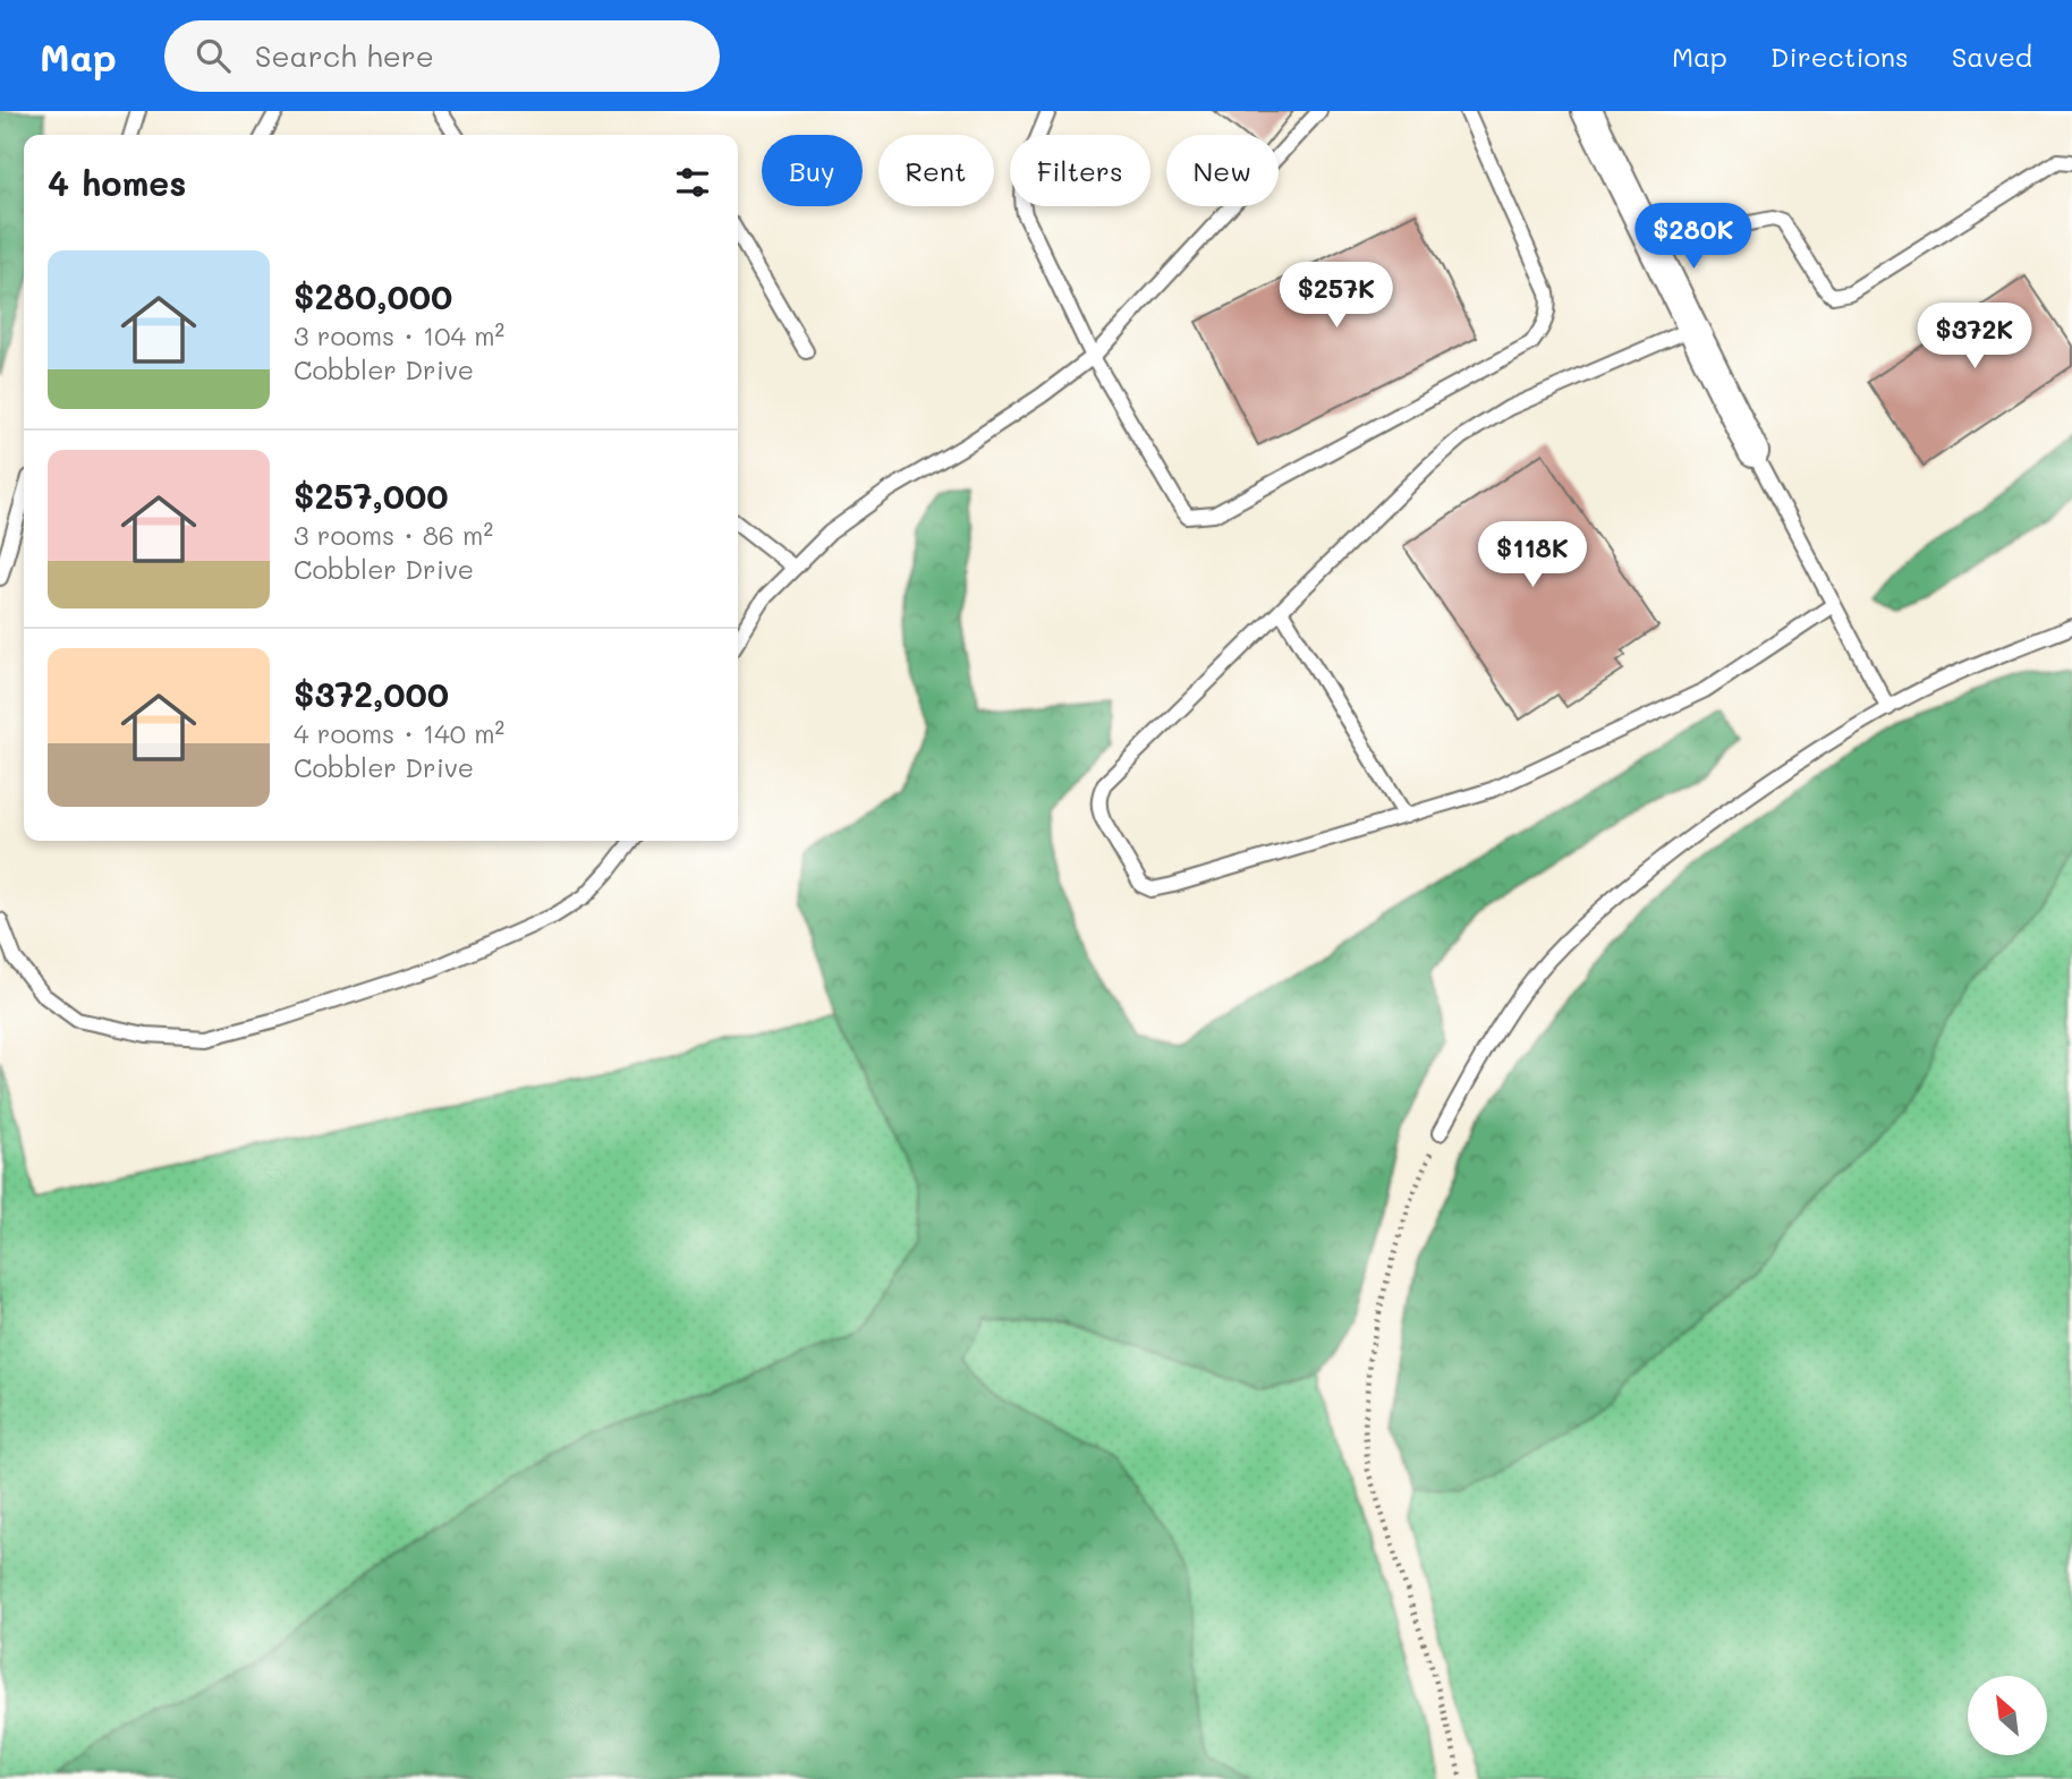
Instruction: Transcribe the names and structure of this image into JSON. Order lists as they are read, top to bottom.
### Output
{
  "north": "top left",
  "page": {
    "header": "Map",
    "search": "Search here",
    "nav": ["Map", "Directions", "Saved"],
    "chip": [
      "Buy",
      "Rent",
      "Filters",
      "New"
    ],
    "heading": "4 homes",
    "price": [
      "$280K",
      "$257K",
      "$372K",
      "$118K"
    ],
    "list": [
      {
        "name": "$280,000",
        "note": "3 rooms · 104 m² · Cobbler Drive"
      },
      {
        "name": "$257,000",
        "note": "3 rooms · 86 m² · Cobbler Drive"
      },
      {
        "name": "$372,000",
        "note": "4 rooms · 140 m² · Cobbler Drive"
      }
    ]
  }
}
